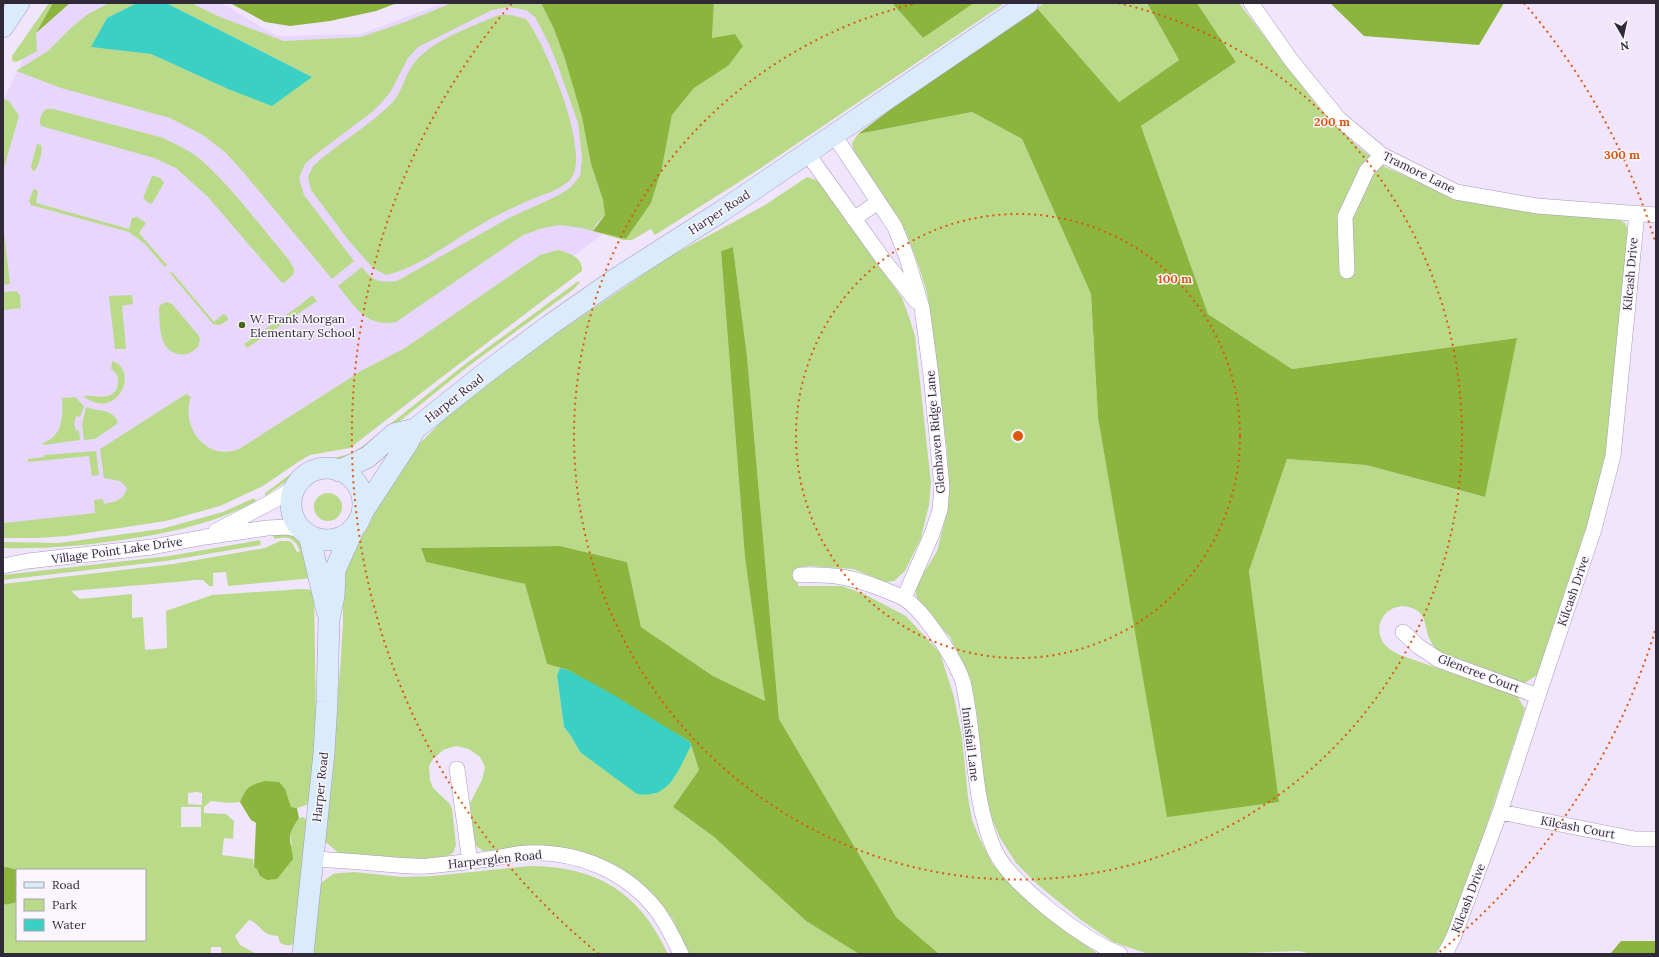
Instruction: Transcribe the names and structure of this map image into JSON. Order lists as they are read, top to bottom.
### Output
{
  "streets": {
    "main road": ["Harper Road"],
    "street": [
      "Tramore Lane",
      "Kilcash Drive",
      "Glenhaven Ridge Lane",
      "Village Point Lake Drive",
      "Glencree Court",
      "Innisfail Lane",
      "Kilcash Court",
      "Harperglen Road"
    ]
  },
  "crossings": [
    ["Tramore Lane", "Kilcash Drive"],
    ["Harper Road", "Glenhaven Ridge Lane"],
    ["Harper Road", "Village Point Lake Drive"],
    ["Harper Road", "Harperglen Road"],
    ["Kilcash Drive", "Glencree Court"],
    ["Kilcash Drive", "Kilcash Court"],
    ["Glenhaven Ridge Lane", "Innisfail Lane"]
  ],
  "places": ["W. Frank Morgan Elementary School"],
  "legend": ["Road", "Park", "Water"],
  "north": "bottom",
  "rings": ["200 m", "300 m", "100 m"]
}
